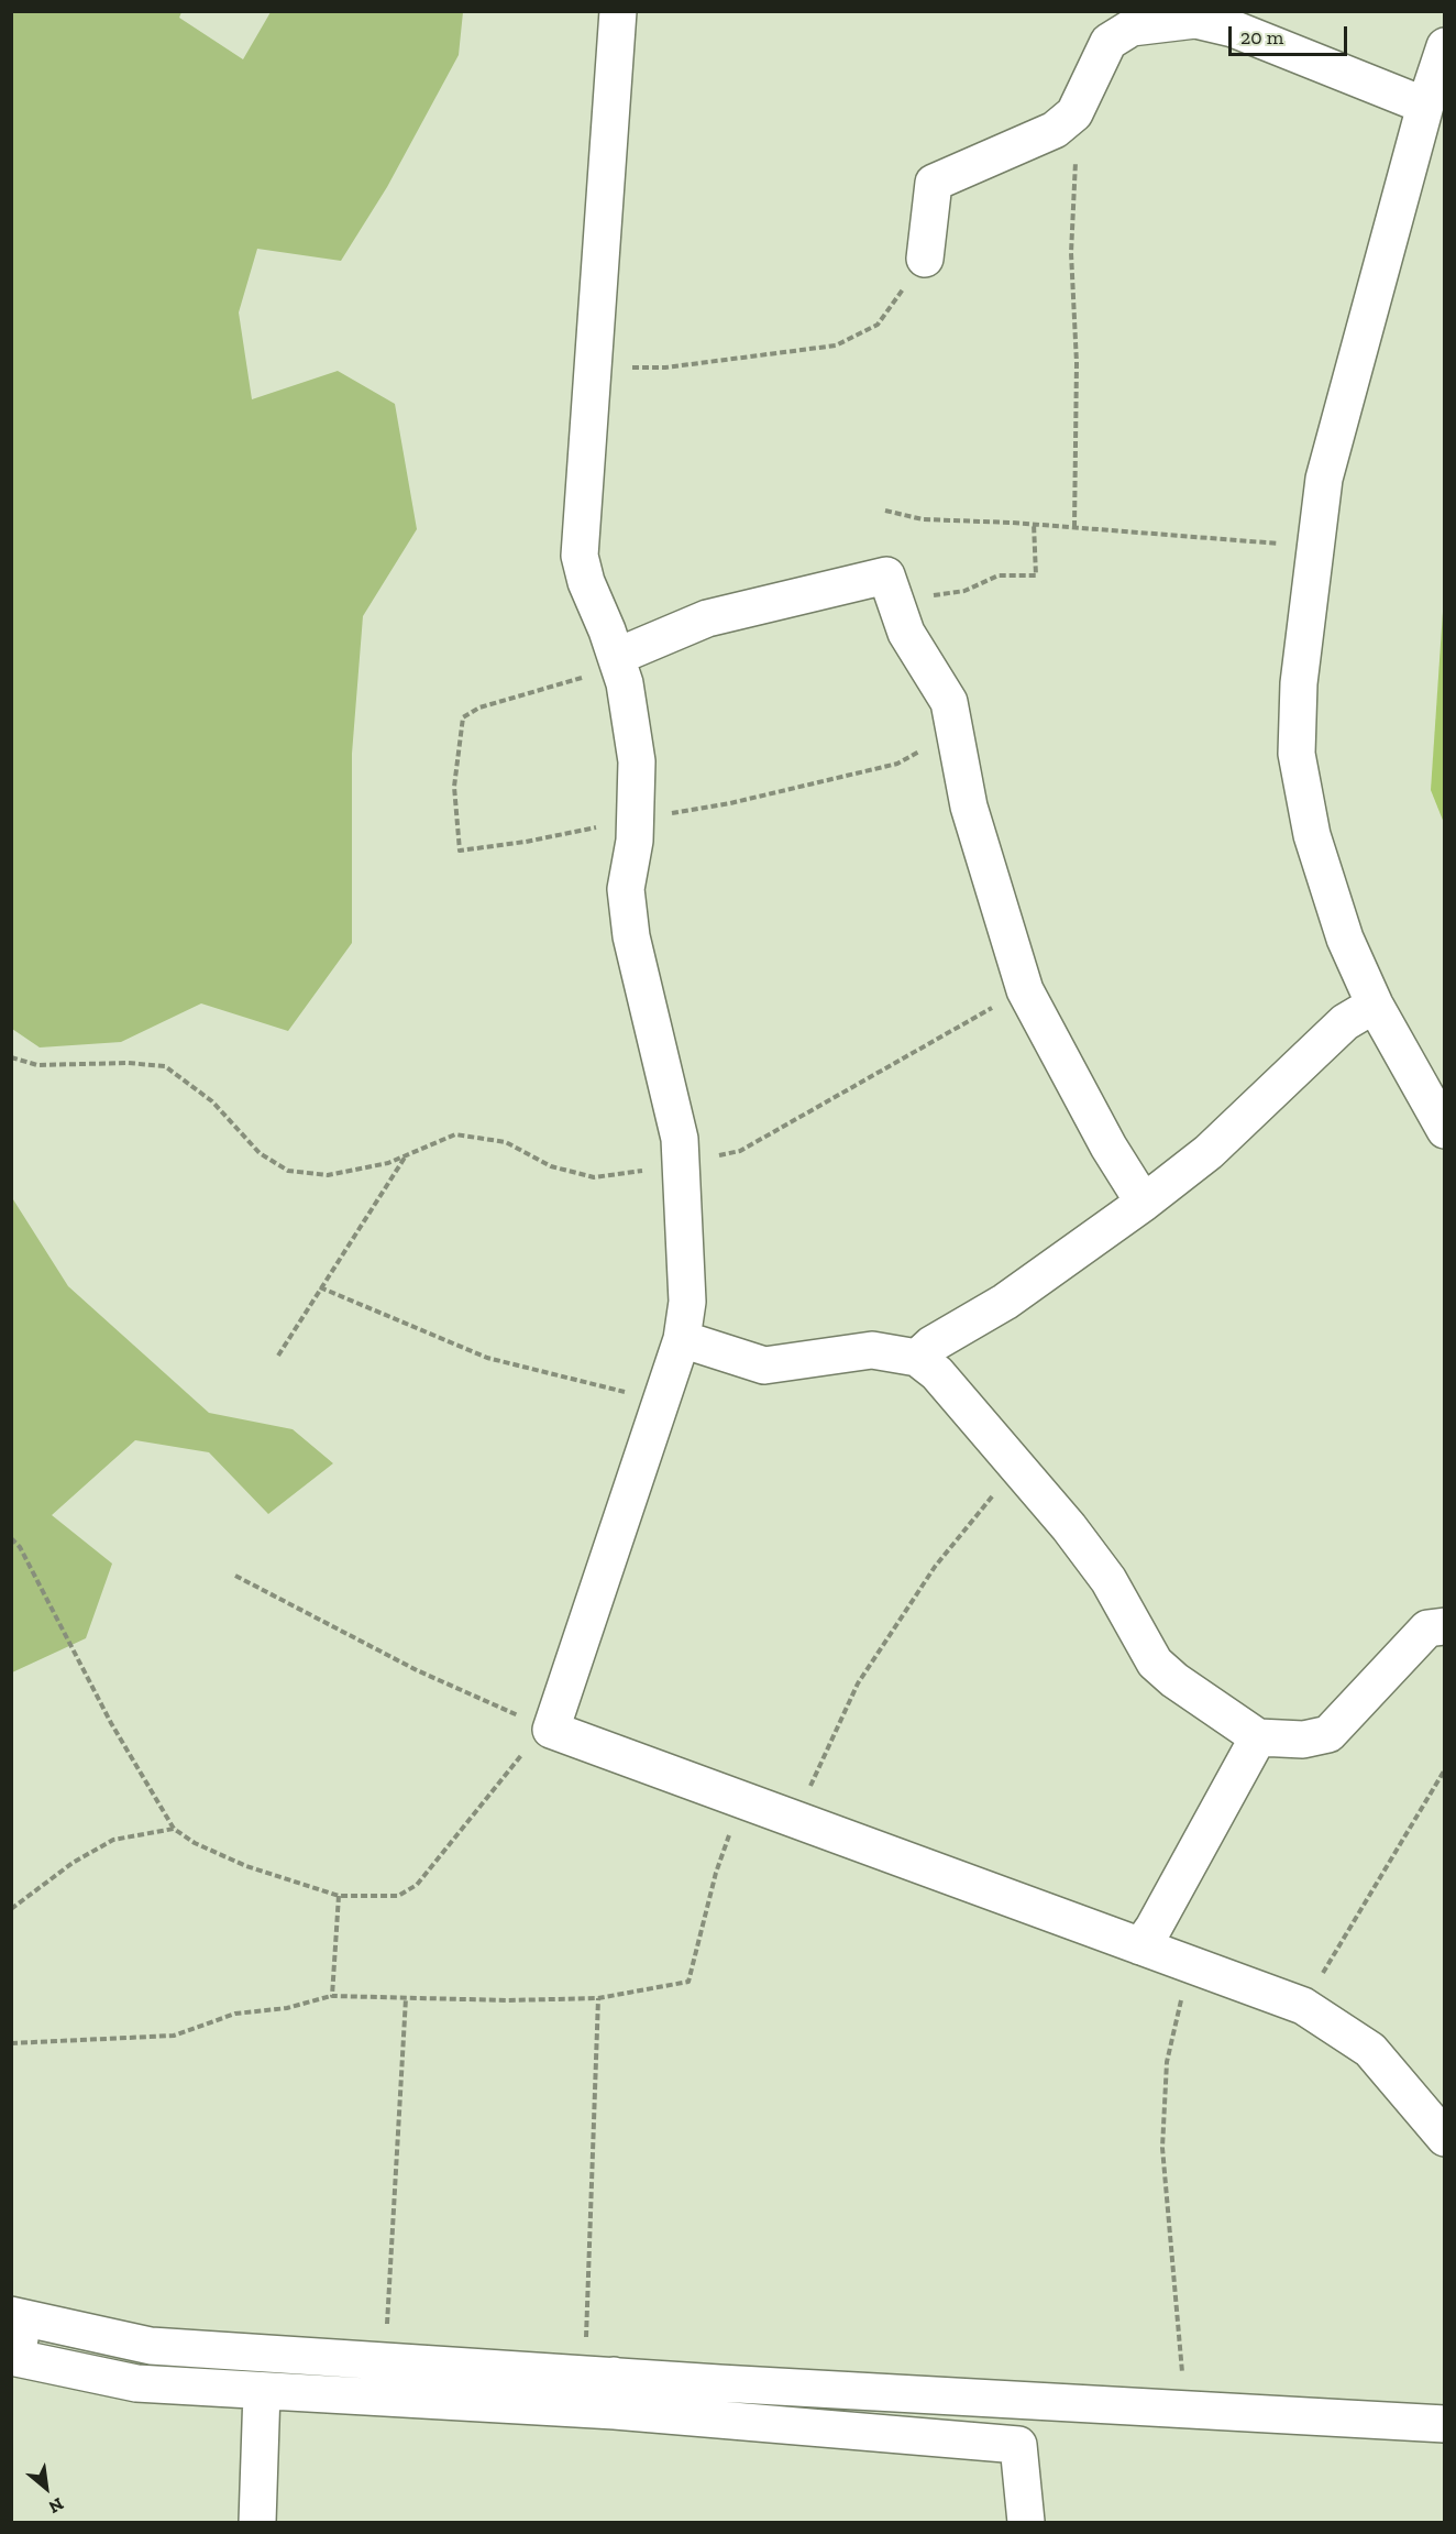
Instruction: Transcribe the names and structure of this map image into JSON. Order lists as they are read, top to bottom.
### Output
{
  "scale_bar": "20 m",
  "north": "bottom right"
}
